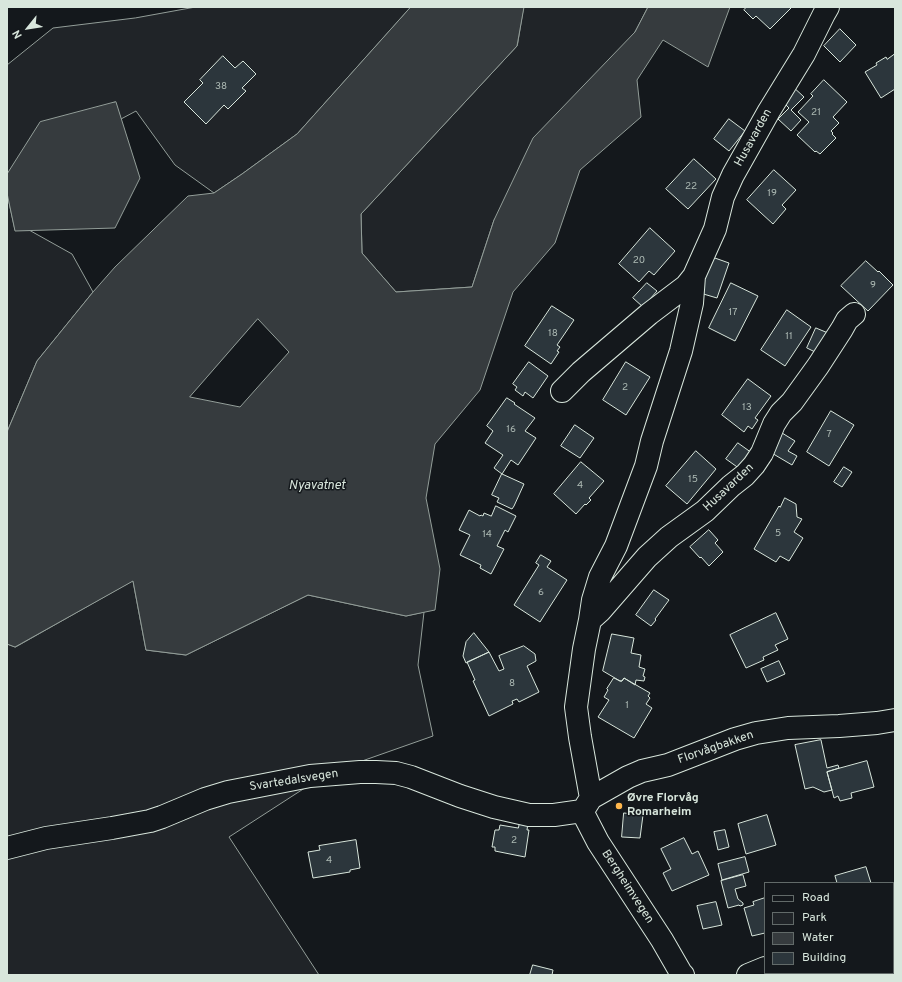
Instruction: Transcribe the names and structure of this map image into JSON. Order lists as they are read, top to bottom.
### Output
{
  "streets": {
    "street": [
      "Husavarden",
      "Florvågbakken",
      "Svartedalsvegen",
      "Bergheimvegen"
    ]
  },
  "crossings": [
    ["Husavarden", "Florvågbakken"],
    ["Husavarden", "Svartedalsvegen"],
    ["Husavarden", "Bergheimvegen"],
    ["Florvågbakken", "Svartedalsvegen"],
    ["Florvågbakken", "Bergheimvegen"],
    ["Svartedalsvegen", "Bergheimvegen"]
  ],
  "water": ["Nyavatnet"],
  "places": ["Øvre Florvåg Romarheim"],
  "house_numbers": [
    "38",
    "21",
    "22",
    "19",
    "20",
    "9",
    "17",
    "18",
    "11",
    "2",
    "13",
    "16",
    "7",
    "15",
    "4",
    "5",
    "14",
    "6",
    "8",
    "1",
    "2",
    "4"
  ],
  "legend": [
    "Road",
    "Park",
    "Water",
    "Building"
  ],
  "north": "bottom left"
}
